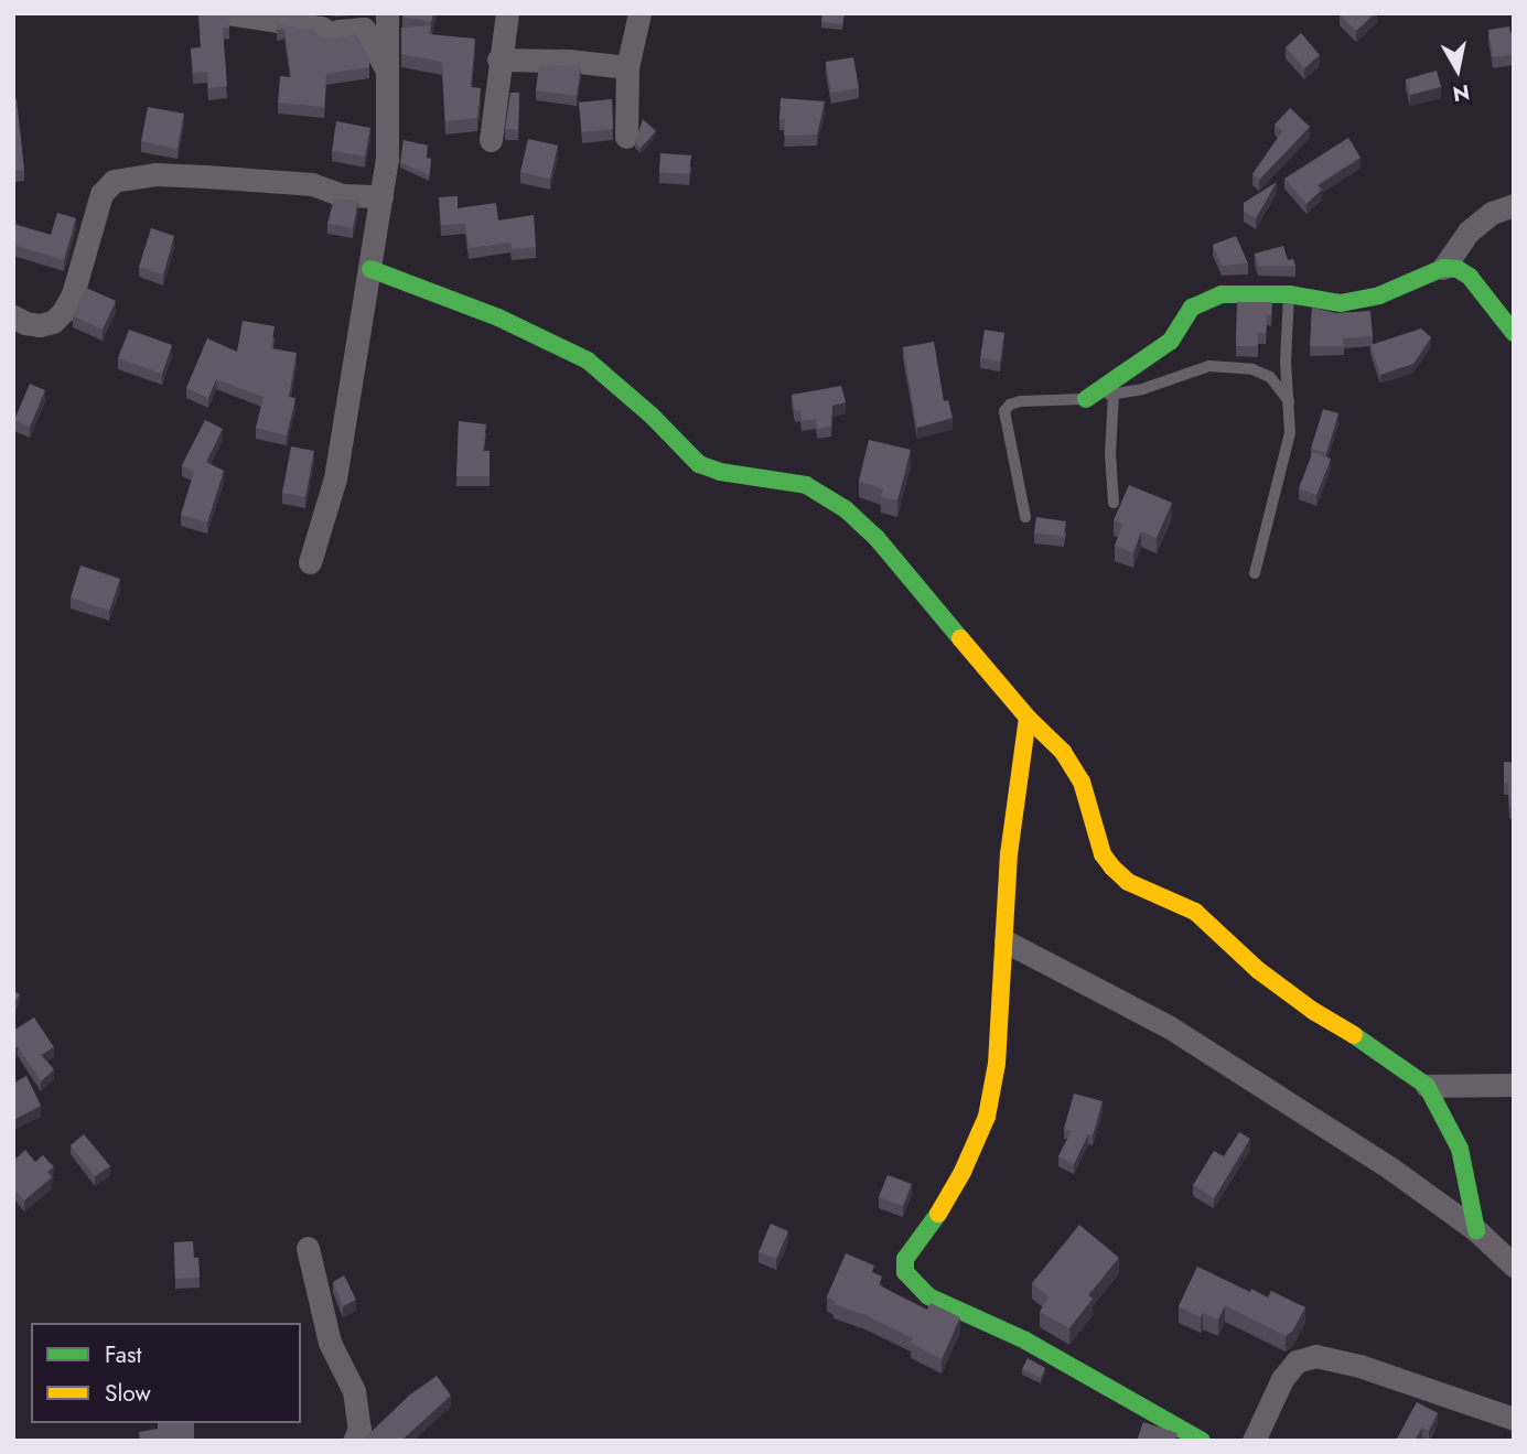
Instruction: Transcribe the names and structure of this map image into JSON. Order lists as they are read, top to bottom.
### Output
{
  "legend": ["Fast", "Slow"],
  "north": "bottom"
}
